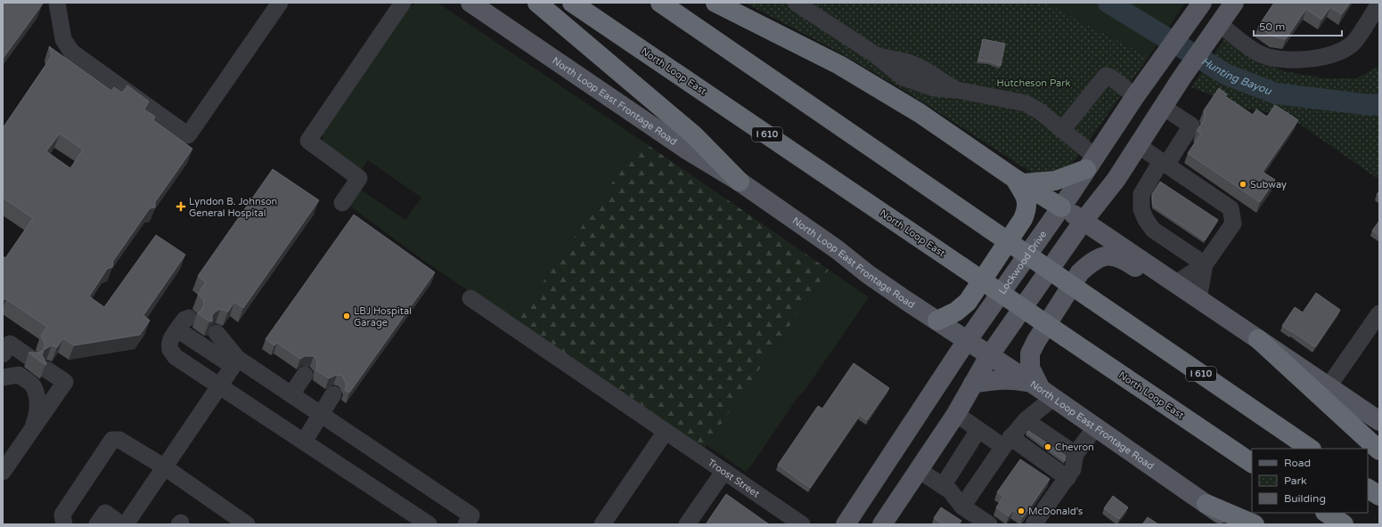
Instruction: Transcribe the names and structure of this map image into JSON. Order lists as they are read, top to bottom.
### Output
{
  "streets": {
    "highway": ["North Loop East", "I 610"],
    "main road": ["North Loop East Frontage Road", "Lockwood Drive"],
    "street": ["Troost Street"]
  },
  "crossings": [
    ["North Loop East Frontage Road", "Lockwood Drive"]
  ],
  "water": ["Hunting Bayou"],
  "parks": ["Hutcheson Park"],
  "places": {
    "other": [
      "Subway",
      "LBJ Hospital Garage",
      "Chevron",
      "McDonald's"
    ],
    "health": ["Lyndon B. Johnson General Hospital"]
  },
  "legend": ["Road", "Park", "Building"],
  "scale_bar": "50 m"
}
